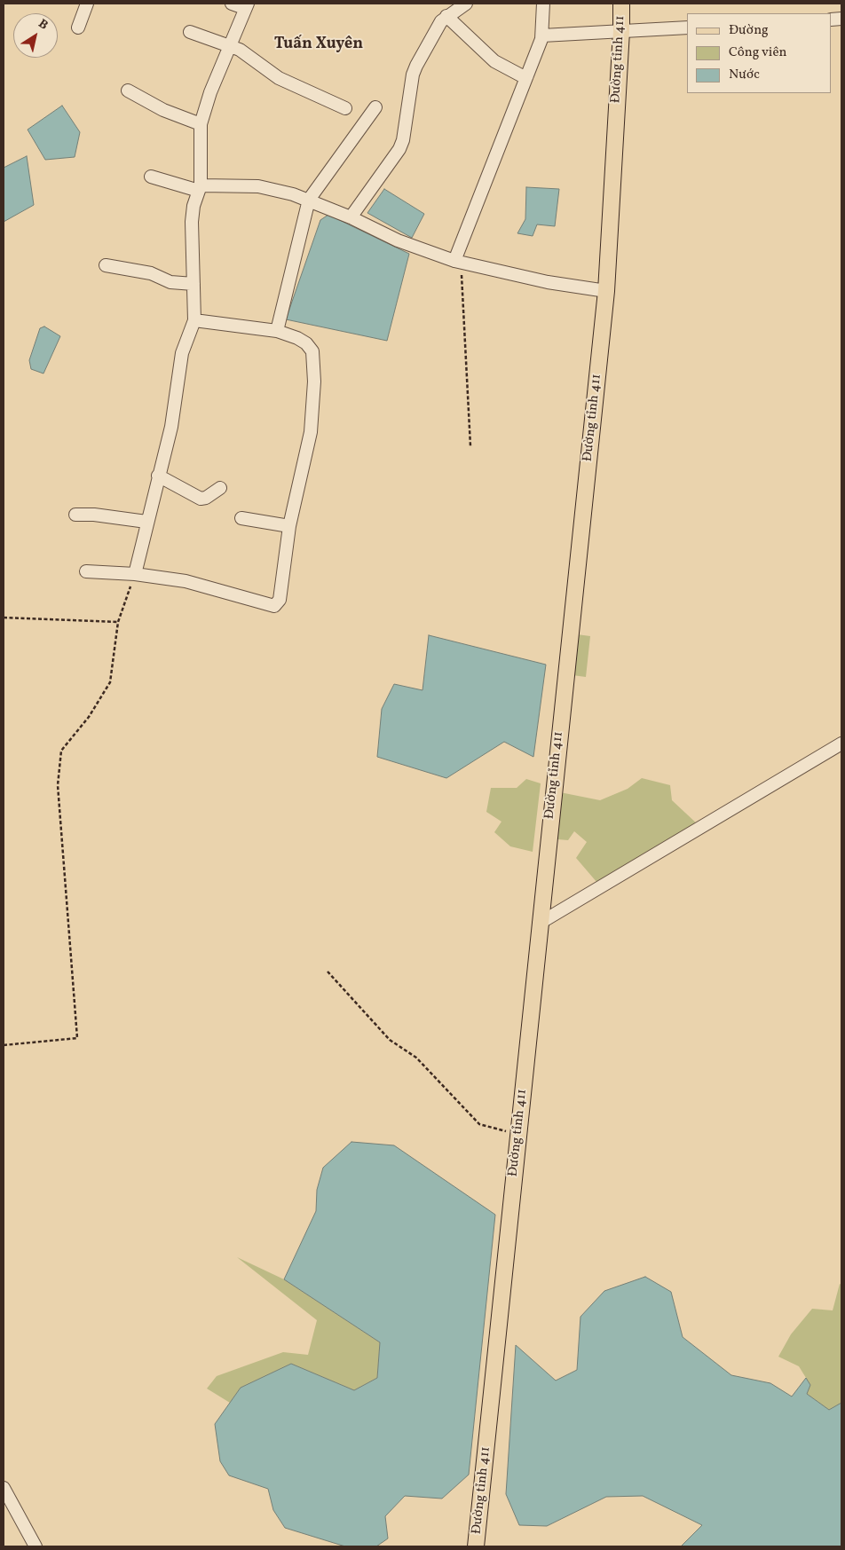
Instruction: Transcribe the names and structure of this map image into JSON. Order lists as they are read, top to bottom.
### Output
{
  "streets": {
    "main road": ["Đường tỉnh 411"]
  },
  "districts": ["Tuấn Xuyên"],
  "legend": ["Đường", "Công viên", "Nước"],
  "north": "top right"
}
